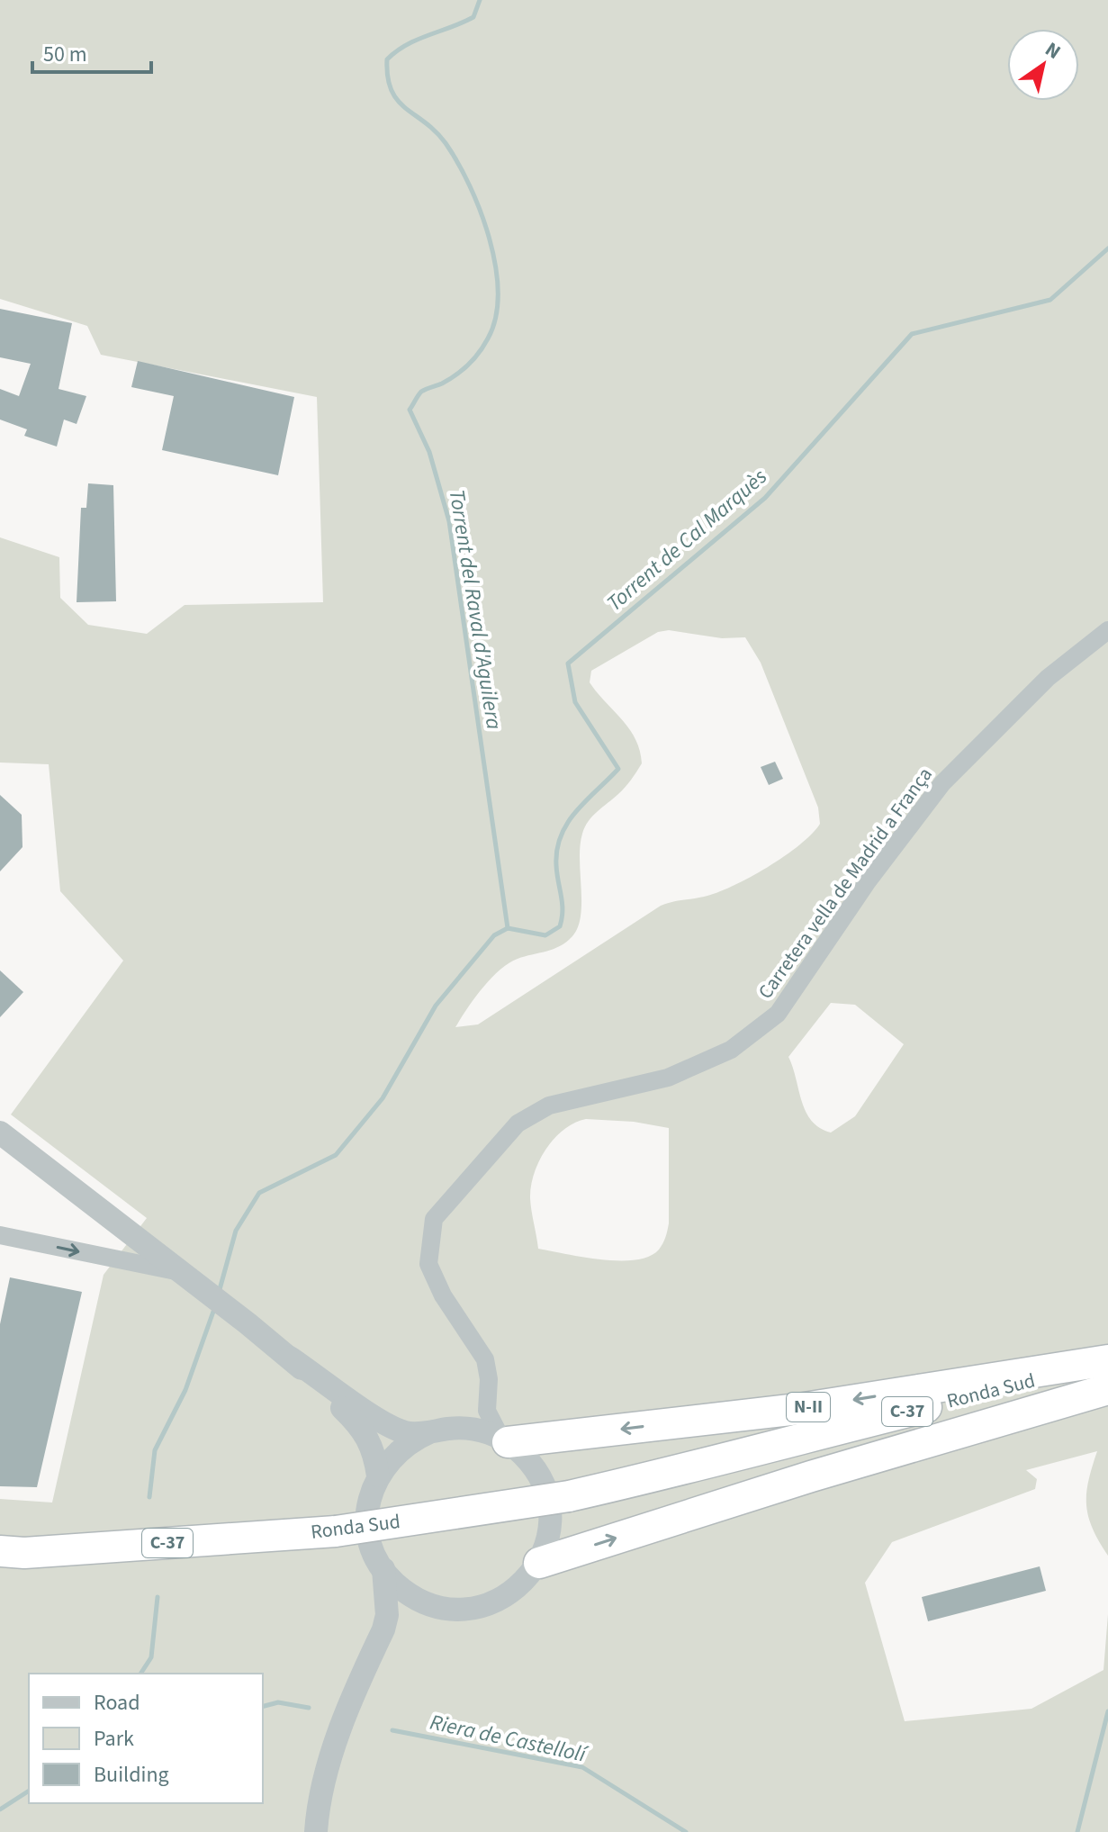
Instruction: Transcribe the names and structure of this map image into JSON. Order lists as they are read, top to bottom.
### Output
{
  "streets": {
    "highway": ["Ronda Sud", "N-II", "C-37"],
    "street": ["Carretera vella de Madrid a França"]
  },
  "crossings": [
    ["Carretera vella de Madrid a França", "N-II"],
    ["Ronda Sud", "N-II"]
  ],
  "water": ["Torrent de Cal Marquès", "Torrent del Raval d'Aguilera", "Riera de Castellolí"],
  "legend": ["Road", "Park", "Building"],
  "scale_bar": "50 m",
  "north": "top right"
}
